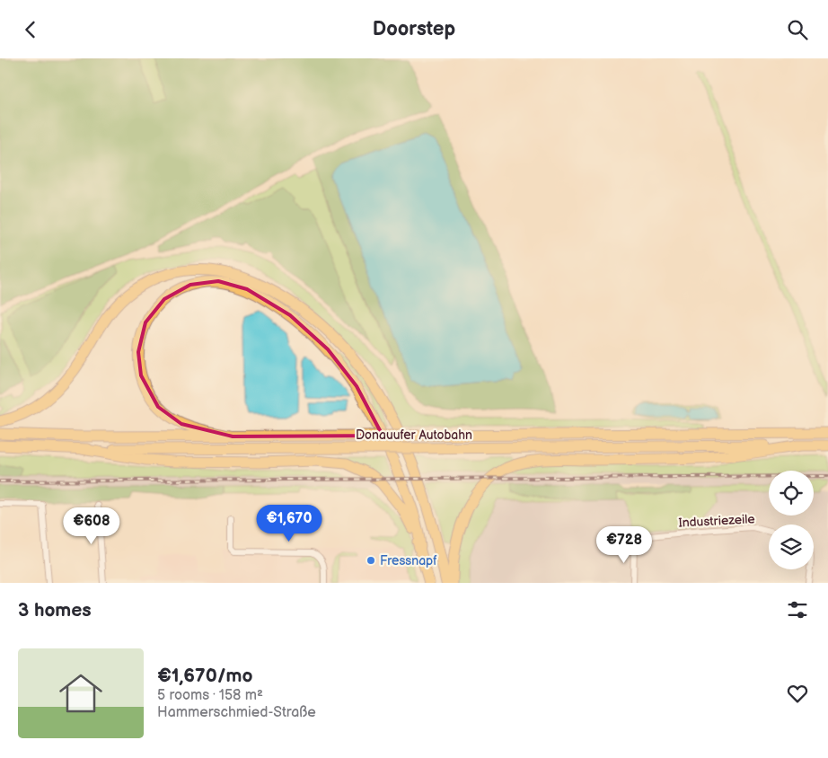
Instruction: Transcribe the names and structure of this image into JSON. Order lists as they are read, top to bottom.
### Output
{
  "streets": {
    "highway": ["Donauufer Autobahn"],
    "street": ["Industriezeile"]
  },
  "places": ["Fressnapf"],
  "page": {
    "header": "Doorstep",
    "price": ["€1,670", "€608", "€728"],
    "heading": "3 homes",
    "list": [
      {
        "name": "€1,670/mo",
        "note": "5 rooms · 158 m² · Hammerschmied-Straße"
      }
    ]
  }
}
